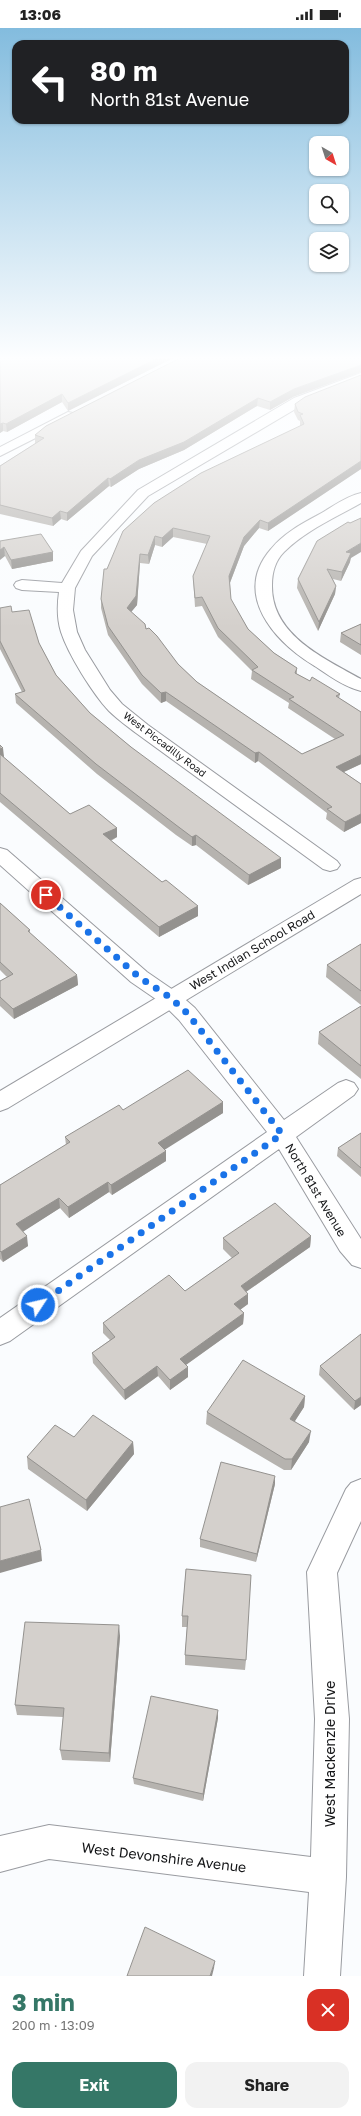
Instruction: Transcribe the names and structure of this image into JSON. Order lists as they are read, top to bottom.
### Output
{
  "streets": {
    "street": [
      "West Piccadilly Road",
      "West Indian School Road",
      "North 81st Avenue",
      "West Mackenzie Drive",
      "West Devonshire Avenue"
    ]
  },
  "crossings": [
    ["West Indian School Road", "North 81st Avenue"],
    ["West Mackenzie Drive", "West Devonshire Avenue"]
  ],
  "north": "bottom right",
  "page": {
    "status": "13:06",
    "turn": ["80 m", "North 81st Avenue"],
    "heading": ["3 min", "200 m · 13:09"],
    "buttons": ["Exit", "Share"]
  }
}
